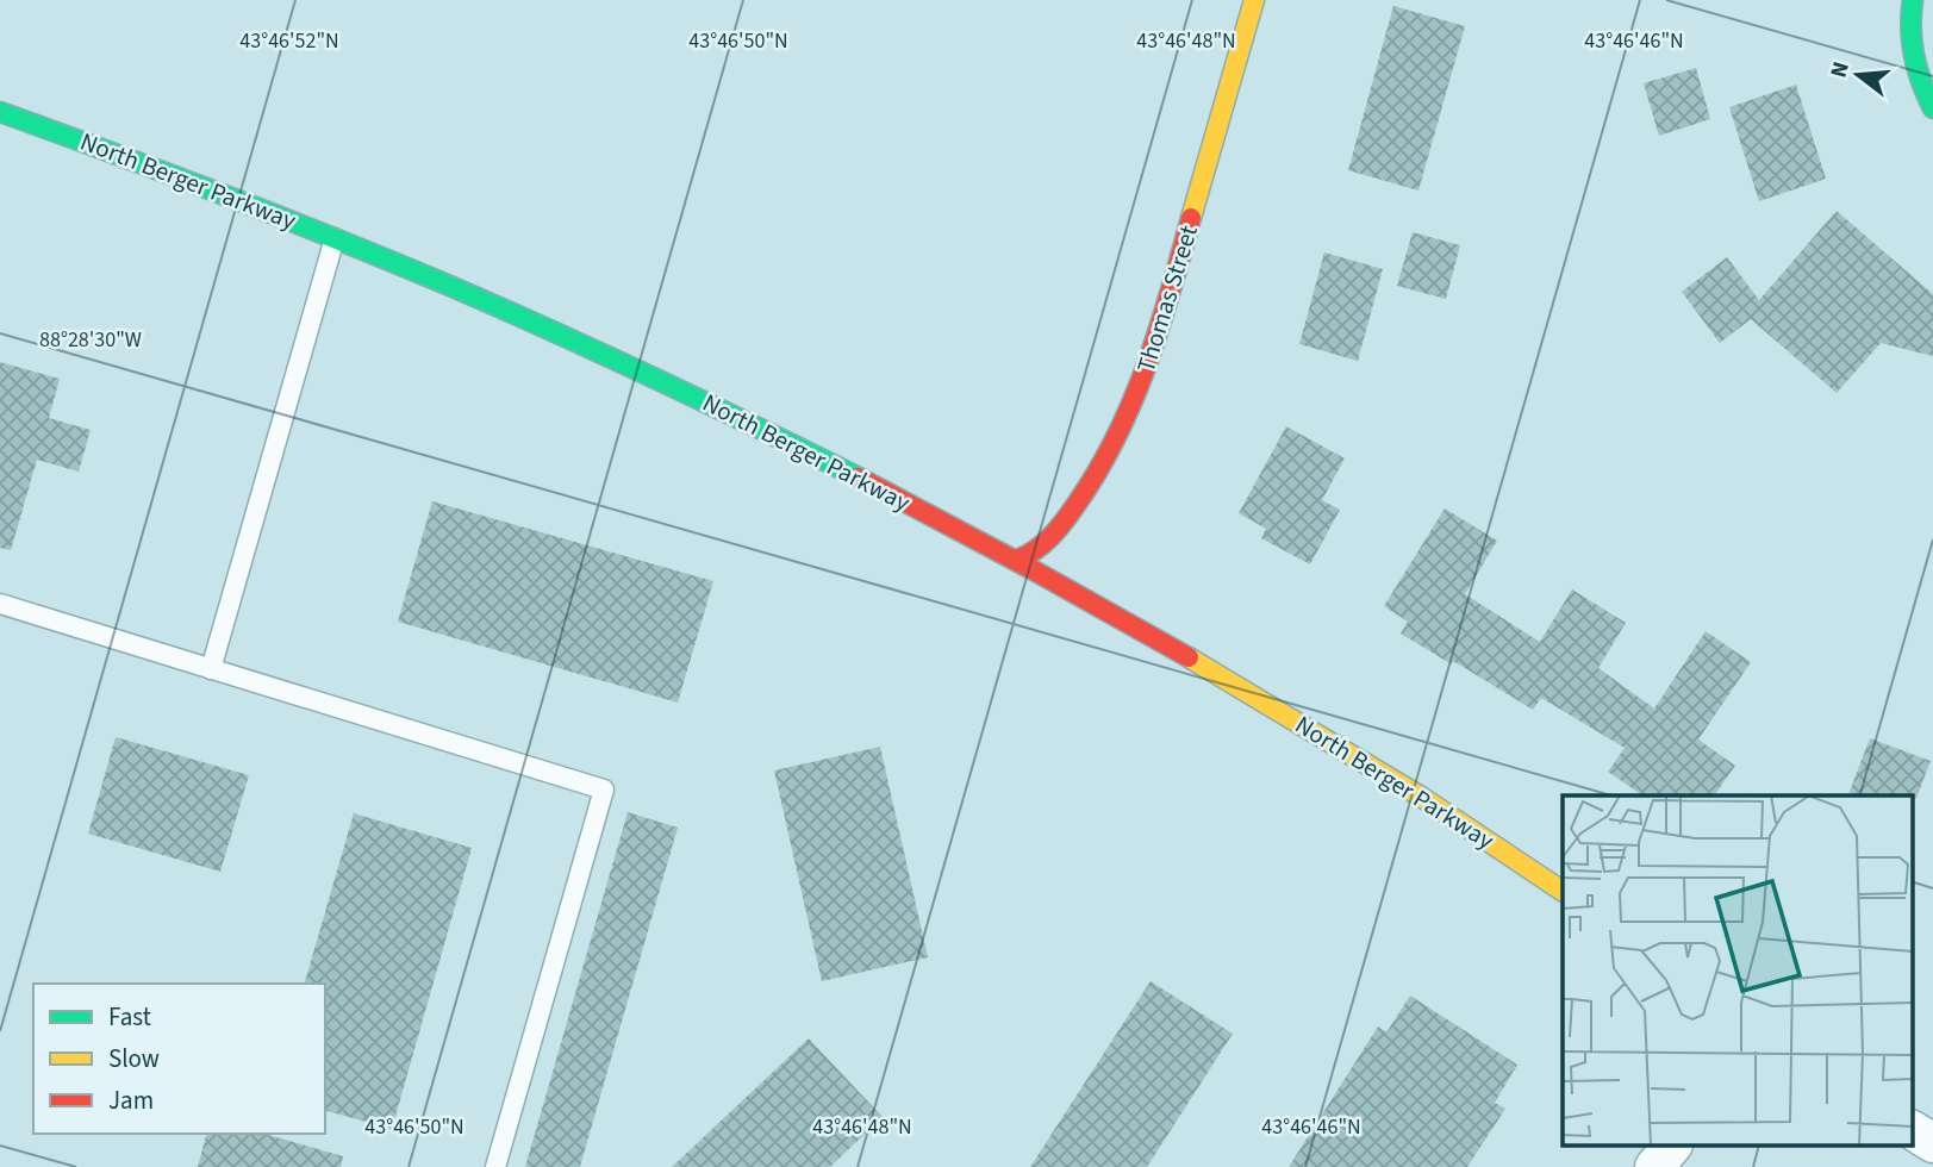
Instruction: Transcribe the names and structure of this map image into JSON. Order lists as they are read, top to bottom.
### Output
{
  "streets": {
    "street": ["North Berger Parkway", "Thomas Street"]
  },
  "crossings": [
    ["North Berger Parkway", "Thomas Street"]
  ],
  "legend": ["Fast", "Slow", "Jam"],
  "north": "left",
  "coordinates": [
    "43°46'52\"N",
    "43°46'50\"N",
    "43°46'48\"N",
    "43°46'46\"N",
    "88°28'30\"W"
  ]
}
